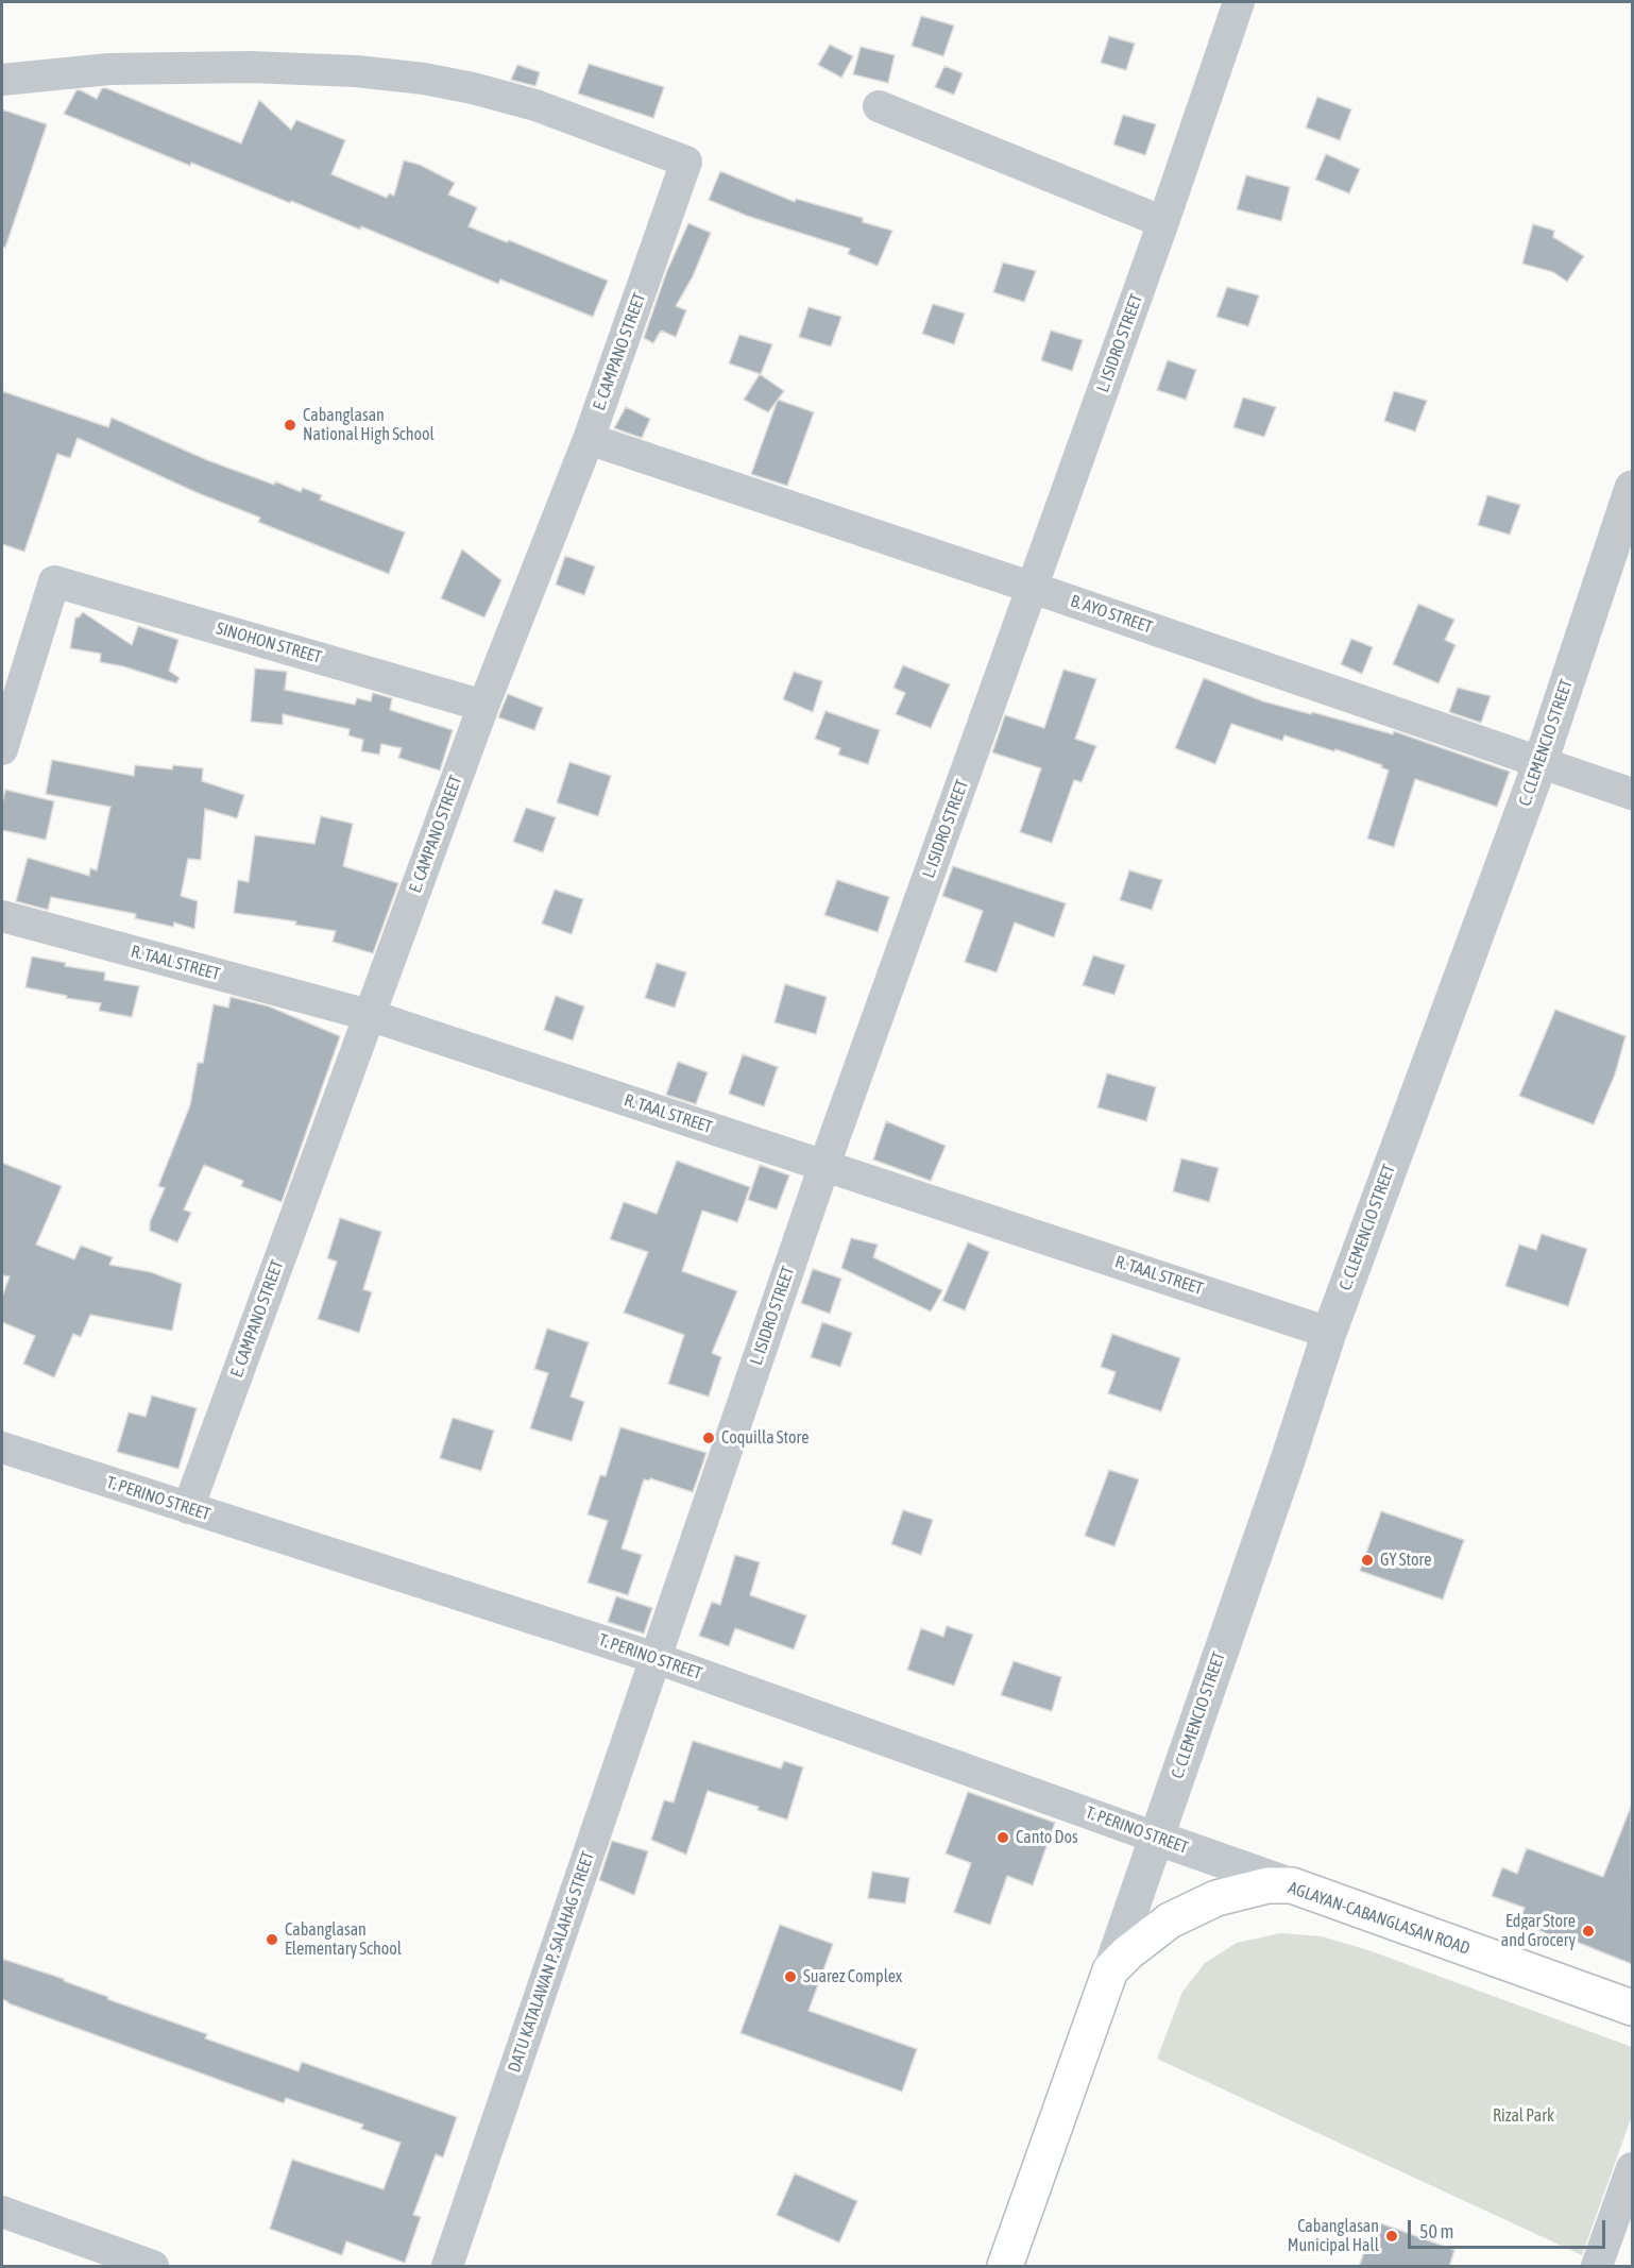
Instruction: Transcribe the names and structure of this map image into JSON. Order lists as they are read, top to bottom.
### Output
{
  "streets": {
    "main road": ["AGLAYAN-CABANGLASAN ROAD"],
    "street": [
      "L. ISIDRO STREET",
      "E. CAMPANO STREET",
      "B. AYO STREET",
      "SINOHON STREET",
      "C. CLEMENCIO STREET",
      "R. TAAL STREET",
      "T. PERINO STREET",
      "DATU KATALAWAN P. SALAHAG STREET"
    ]
  },
  "crossings": [
    ["L. ISIDRO STREET", "B. AYO STREET"],
    ["L. ISIDRO STREET", "R. TAAL STREET"],
    ["L. ISIDRO STREET", "T. PERINO STREET"],
    ["L. ISIDRO STREET", "DATU KATALAWAN P. SALAHAG STREET"],
    ["E. CAMPANO STREET", "B. AYO STREET"],
    ["E. CAMPANO STREET", "SINOHON STREET"],
    ["E. CAMPANO STREET", "R. TAAL STREET"],
    ["E. CAMPANO STREET", "T. PERINO STREET"],
    ["B. AYO STREET", "C. CLEMENCIO STREET"],
    ["C. CLEMENCIO STREET", "R. TAAL STREET"],
    ["C. CLEMENCIO STREET", "T. PERINO STREET"],
    ["C. CLEMENCIO STREET", "AGLAYAN-CABANGLASAN ROAD"],
    ["T. PERINO STREET", "AGLAYAN-CABANGLASAN ROAD"],
    ["T. PERINO STREET", "DATU KATALAWAN P. SALAHAG STREET"]
  ],
  "parks": ["Rizal Park"],
  "places": [
    "Cabanglasan National High School",
    "Coquilla Store",
    "GY Store",
    "Canto Dos",
    "Edgar Store and Grocery",
    "Cabanglasan Elementary School",
    "Suarez Complex",
    "Cabanglasan Municipal Hall"
  ],
  "scale_bar": "50 m"
}
